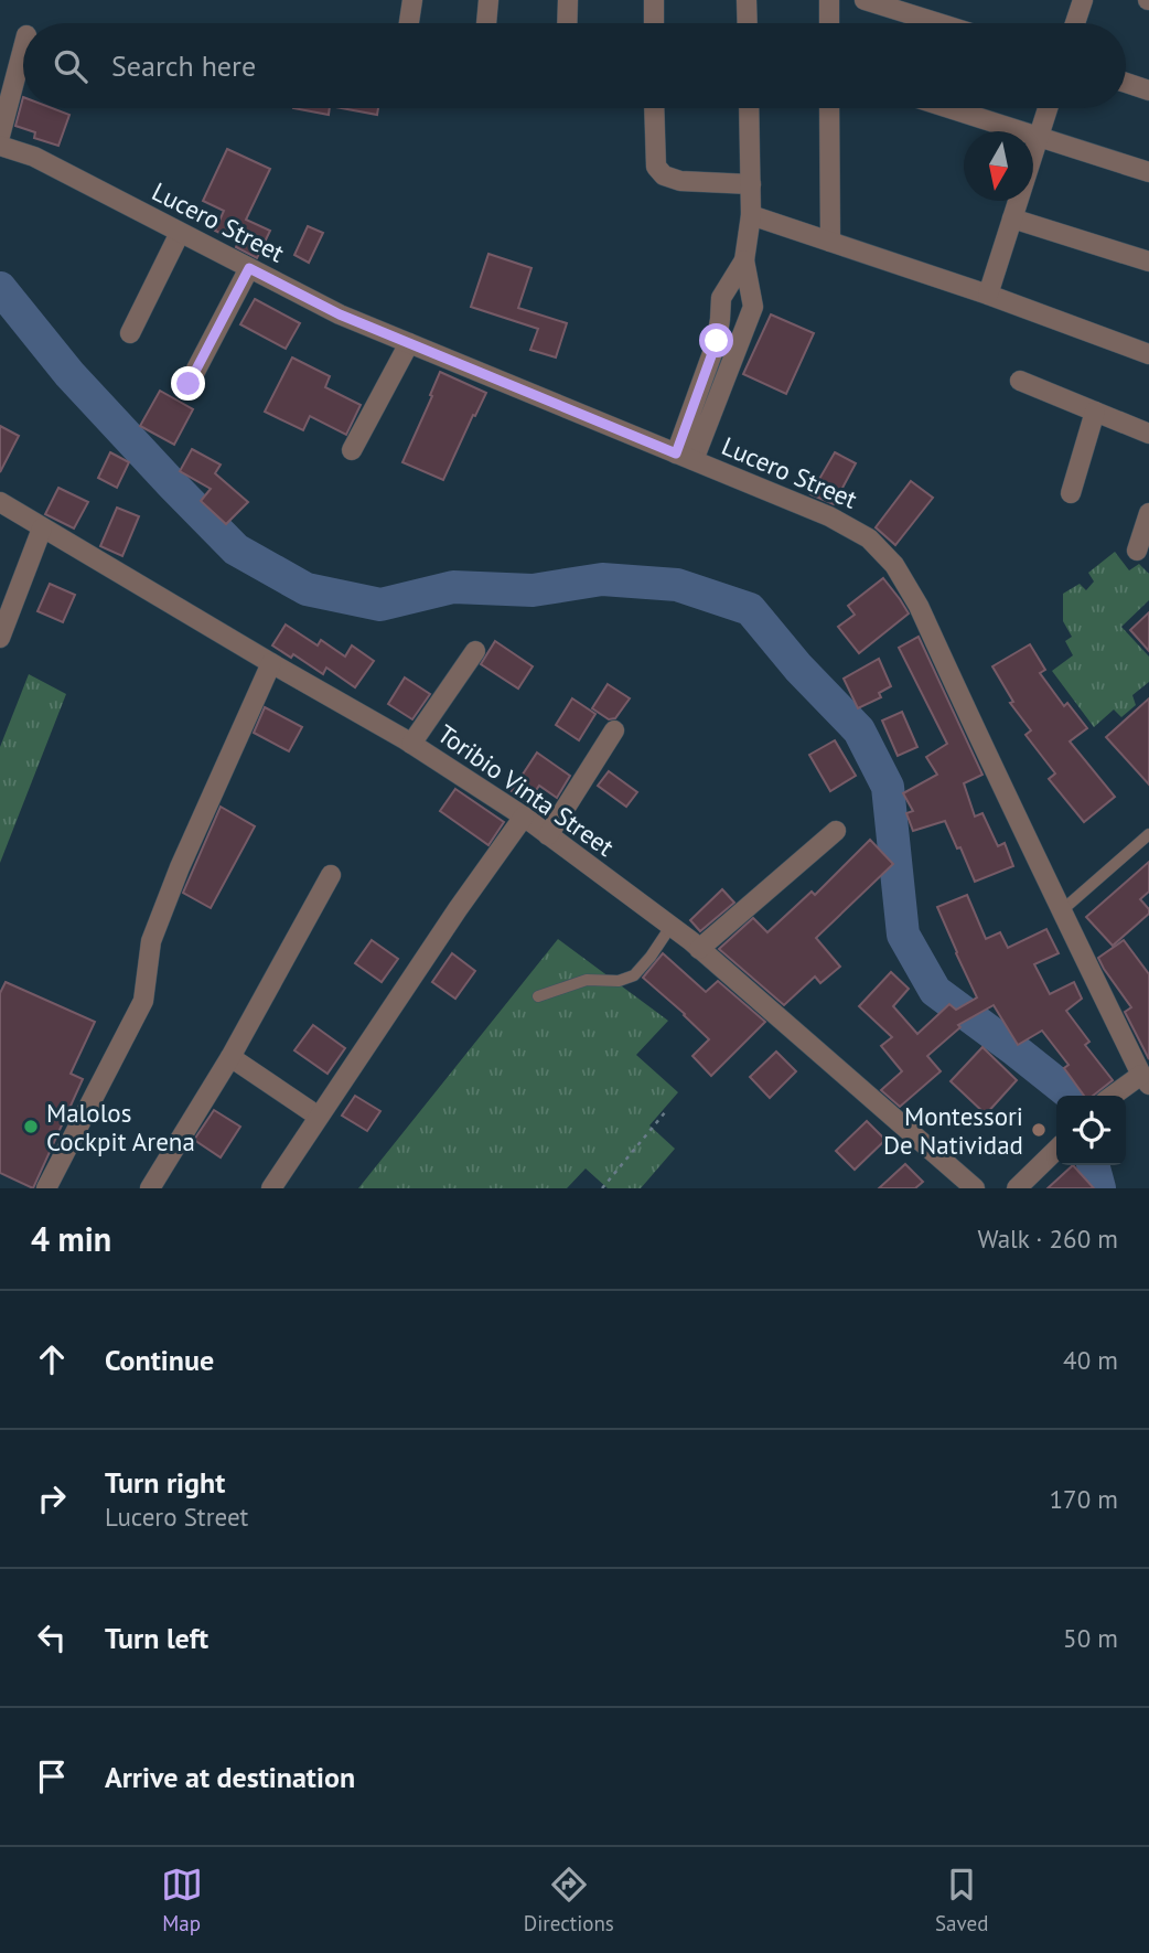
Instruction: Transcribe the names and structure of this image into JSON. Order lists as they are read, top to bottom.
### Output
{
  "streets": {
    "street": ["Lucero Street", "Toribio Vinta Street"]
  },
  "places": ["Malolos Cockpit Arena", "Montessori De Natividad"],
  "north": "bottom",
  "page": {
    "search": "Search here",
    "heading": ["4 min", "Walk · 260 m"],
    "list": [
      ["Continue", "40 m"],
      ["Turn right", "Lucero Street", "170 m"],
      ["Turn left", "50 m"],
      "Arrive at destination"
    ],
    "nav": ["Map", "Directions", "Saved"]
  }
}
